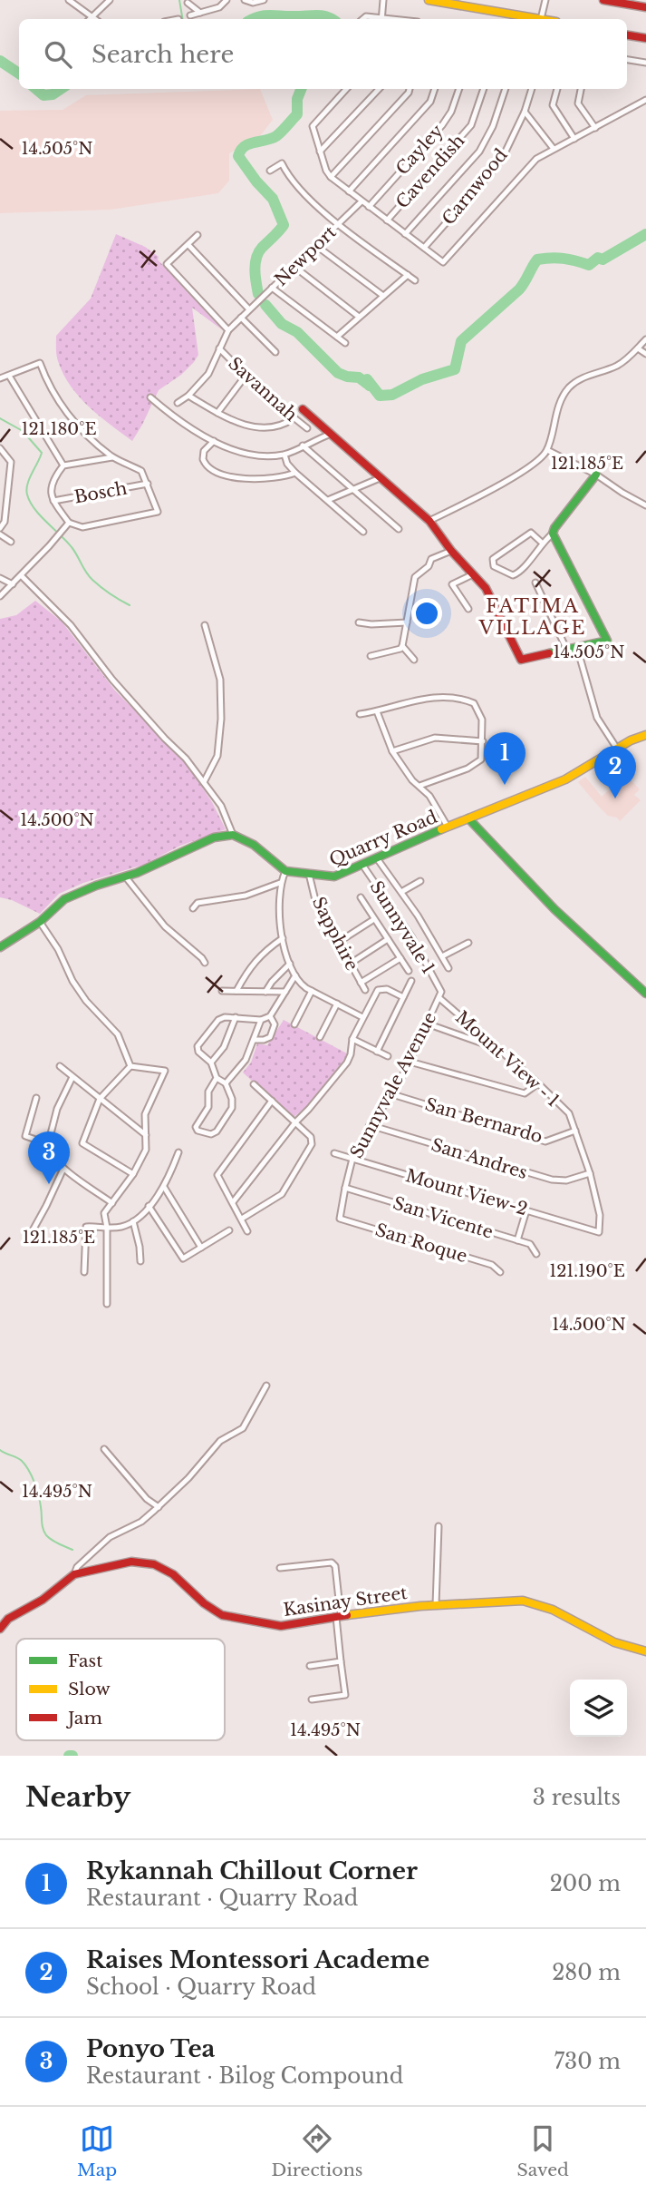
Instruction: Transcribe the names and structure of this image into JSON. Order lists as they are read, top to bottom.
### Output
{
  "streets": {
    "street": [
      "Cayley",
      "Cavendish",
      "Carnwood",
      "Newport",
      "Savannah",
      "Bosch",
      "Quarry Road",
      "Sunnyvale 1",
      "Sapphire",
      "Mount View - 1",
      "Sunnyvale Avenue",
      "San Bernardo",
      "San Andres",
      "Mount View-2",
      "San Vicente",
      "San Roque",
      "Kasinay Street"
    ]
  },
  "crossings": [
    ["Newport", "Savannah"],
    ["Quarry Road", "Sunnyvale 1"],
    ["Quarry Road", "Sapphire"],
    ["Sunnyvale 1", "Sunnyvale Avenue"],
    ["Mount View - 1", "Sunnyvale Avenue"],
    ["Mount View - 1", "San Bernardo"],
    ["Mount View - 1", "San Andres"],
    ["Mount View - 1", "Mount View-2"],
    ["Sunnyvale Avenue", "San Bernardo"],
    ["Sunnyvale Avenue", "San Andres"],
    ["Sunnyvale Avenue", "Mount View-2"],
    ["Sunnyvale Avenue", "San Vicente"],
    ["Sunnyvale Avenue", "San Roque"]
  ],
  "districts": ["FATIMA VILLAGE"],
  "legend": ["Fast", "Slow", "Jam"],
  "page": {
    "search": "Search here",
    "pins": ["1", "2", "3"],
    "heading": ["Nearby", "3 results"],
    "list": [
      {
        "mark": "1",
        "name": "Rykannah Chillout Corner",
        "note": "Restaurant · Quarry Road",
        "value": "200 m"
      },
      {
        "mark": "2",
        "name": "Raises Montessori Academe",
        "note": "School · Quarry Road",
        "value": "280 m"
      },
      {
        "mark": "3",
        "name": "Ponyo Tea",
        "note": "Restaurant · Bilog Compound",
        "value": "730 m"
      }
    ],
    "nav": ["Map", "Directions", "Saved"]
  },
  "coordinates": [
    "14.505°N",
    "121.180°E",
    "121.185°E",
    "14.500°N",
    "121.190°E",
    "14.495°N"
  ]
}
